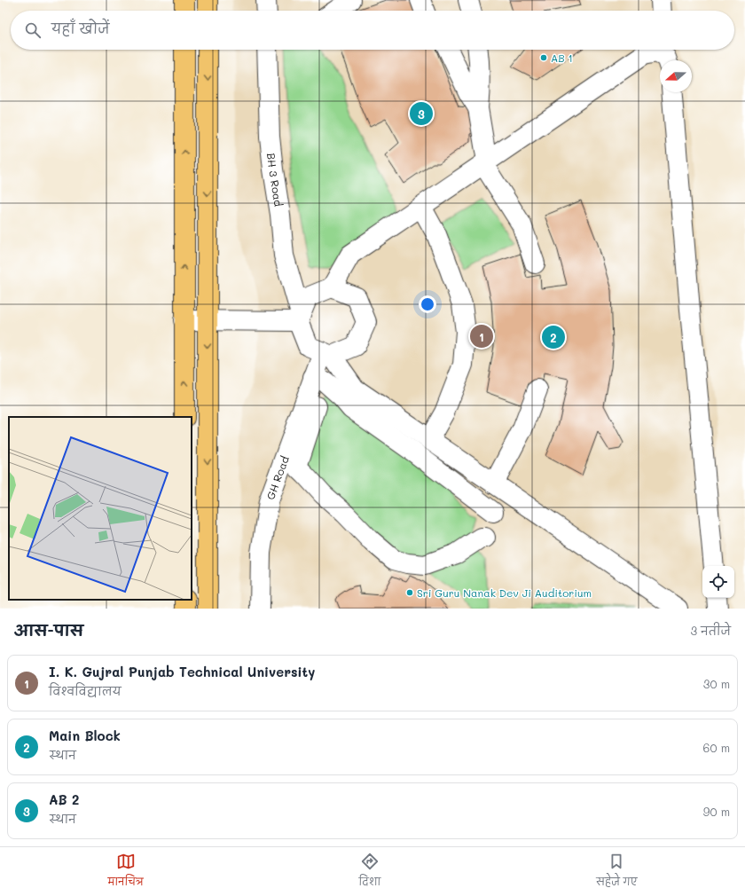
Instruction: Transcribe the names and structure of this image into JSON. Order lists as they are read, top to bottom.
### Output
{
  "streets": {
    "street": ["BH 3 Road", "GH Road"]
  },
  "crossings": [
    ["BH 3 Road", "GH Road"]
  ],
  "places": ["AB 1", "Sri Guru Nanak Dev Ji Auditorium"],
  "north": "left",
  "page": {
    "search": "यहाँ खोजें",
    "pins": ["3", "1", "2"],
    "heading": ["आस-पास", "3 नतीजे"],
    "list": [
      {
        "mark": "1",
        "name": "I. K. Gujral Punjab Technical University",
        "note": "विश्वविद्यालय",
        "value": "30 m"
      },
      {
        "mark": "2",
        "name": "Main Block",
        "note": "स्थान",
        "value": "60 m"
      },
      {
        "mark": "3",
        "name": "AB 2",
        "note": "स्थान",
        "value": "90 m"
      }
    ],
    "nav": ["मानचित्र", "दिशा", "सहेजे गए"]
  }
}
